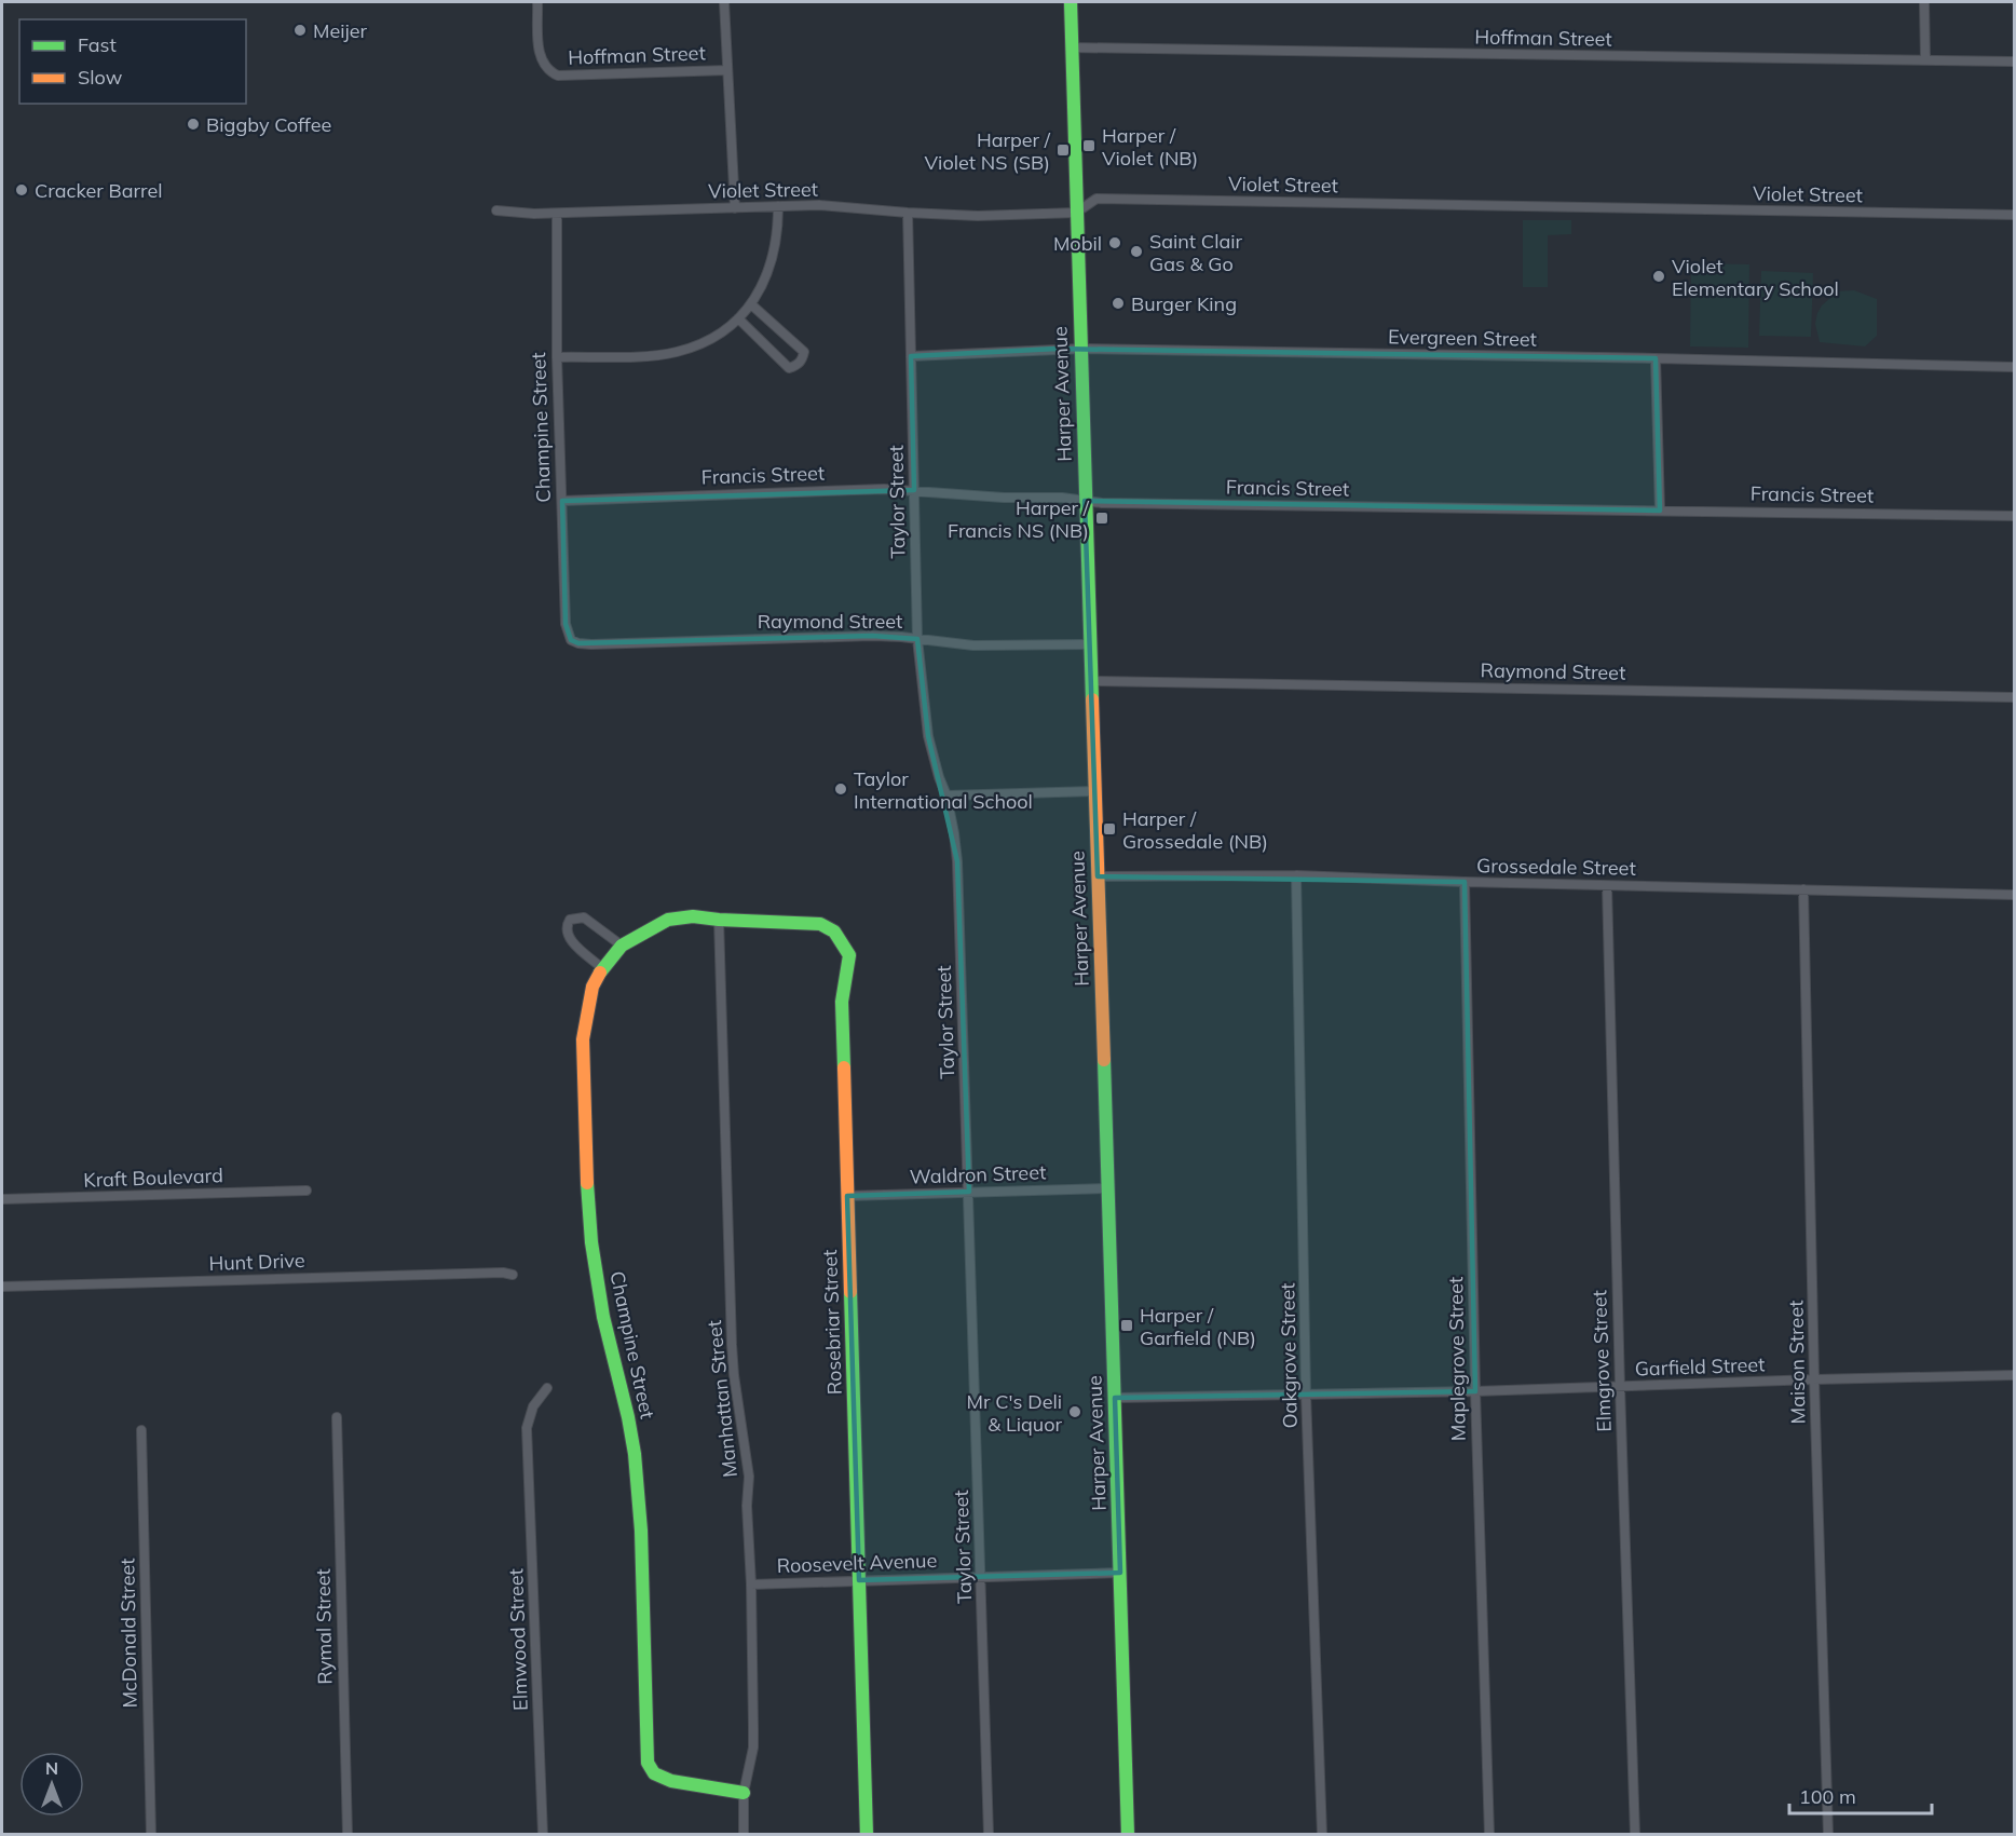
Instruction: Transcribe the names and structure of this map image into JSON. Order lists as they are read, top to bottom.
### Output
{
  "streets": {
    "street": [
      "Hoffman Street",
      "Violet Street",
      "Evergreen Street",
      "Harper Avenue",
      "Champine Street",
      "Francis Street",
      "Taylor Street",
      "Raymond Street",
      "Grossedale Street",
      "Waldron Street",
      "Kraft Boulevard",
      "Hunt Drive",
      "Rosebriar Street",
      "Oakgrove Street",
      "Maplegrove Street",
      "Elmgrove Street",
      "Maison Street",
      "Garfield Street",
      "Manhattan Street",
      "Roosevelt Avenue",
      "Rymal Street",
      "McDonald Street",
      "Elmwood Street"
    ]
  },
  "crossings": [
    ["Hoffman Street", "Harper Avenue"],
    ["Violet Street", "Harper Avenue"],
    ["Violet Street", "Champine Street"],
    ["Violet Street", "Taylor Street"],
    ["Evergreen Street", "Harper Avenue"],
    ["Evergreen Street", "Taylor Street"],
    ["Harper Avenue", "Francis Street"],
    ["Harper Avenue", "Raymond Street"],
    ["Harper Avenue", "Grossedale Street"],
    ["Harper Avenue", "Waldron Street"],
    ["Harper Avenue", "Garfield Street"],
    ["Harper Avenue", "Roosevelt Avenue"],
    ["Champine Street", "Francis Street"],
    ["Champine Street", "Raymond Street"],
    ["Champine Street", "Rosebriar Street"],
    ["Champine Street", "Manhattan Street"],
    ["Francis Street", "Taylor Street"],
    ["Taylor Street", "Raymond Street"],
    ["Taylor Street", "Waldron Street"],
    ["Taylor Street", "Roosevelt Avenue"],
    ["Grossedale Street", "Oakgrove Street"],
    ["Grossedale Street", "Maplegrove Street"],
    ["Grossedale Street", "Elmgrove Street"],
    ["Grossedale Street", "Maison Street"],
    ["Waldron Street", "Rosebriar Street"],
    ["Rosebriar Street", "Manhattan Street"],
    ["Rosebriar Street", "Roosevelt Avenue"],
    ["Oakgrove Street", "Garfield Street"],
    ["Maplegrove Street", "Garfield Street"],
    ["Elmgrove Street", "Garfield Street"],
    ["Maison Street", "Garfield Street"],
    ["Manhattan Street", "Roosevelt Avenue"]
  ],
  "places": {
    "other": [
      "Meijer",
      "Biggby Coffee",
      "Cracker Barrel",
      "Mobil",
      "Saint Clair Gas & Go",
      "Violet Elementary School",
      "Burger King",
      "Taylor International School",
      "Mr C's Deli & Liquor"
    ],
    "transit": [
      "Harper / Violet (NB)",
      "Harper / Violet NS (SB)",
      "Harper / Francis NS (NB)",
      "Harper / Grossedale (NB)",
      "Harper / Garfield (NB)"
    ]
  },
  "legend": ["Fast", "Slow"],
  "scale_bar": "100 m",
  "north": "top"
}
